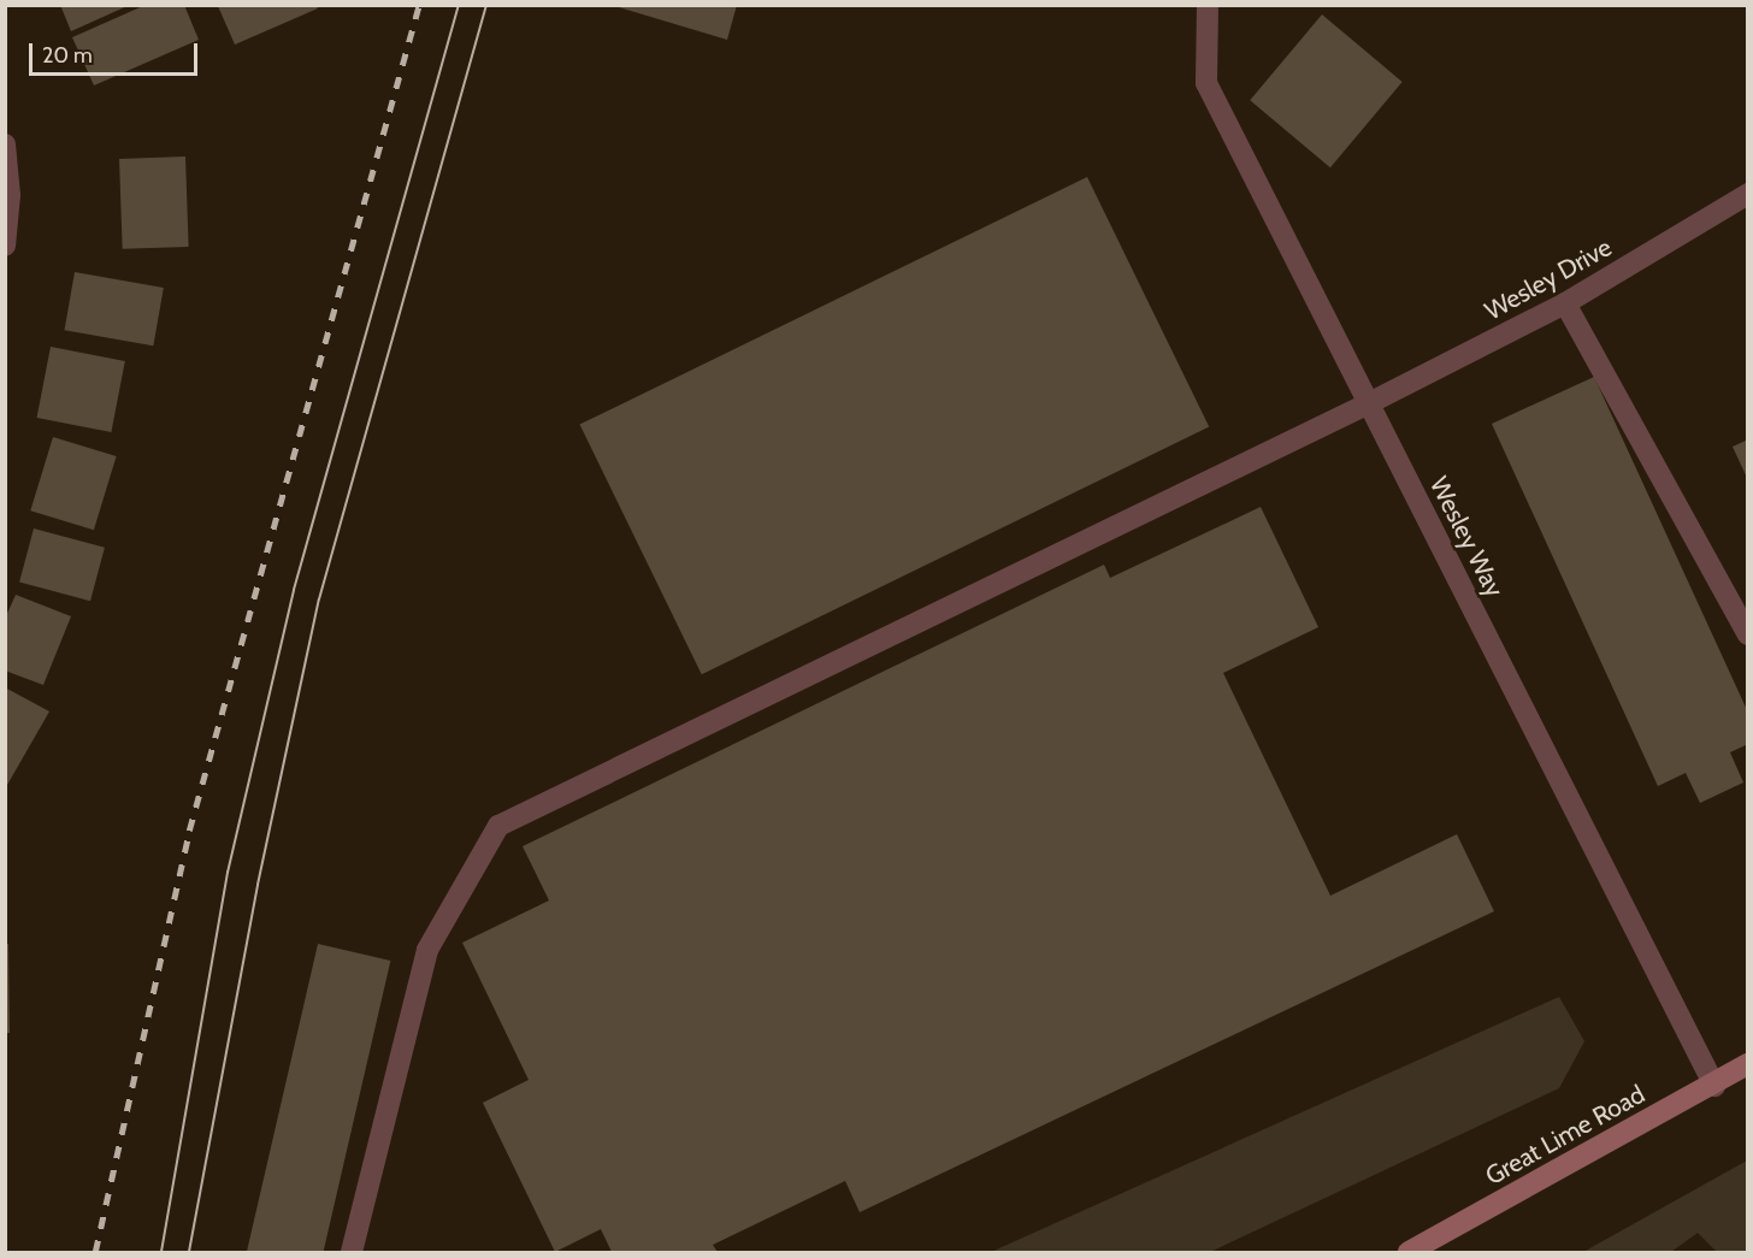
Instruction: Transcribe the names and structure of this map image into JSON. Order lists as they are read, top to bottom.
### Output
{
  "streets": {
    "main road": ["Great Lime Road"],
    "street": ["Wesley Drive", "Wesley Way"]
  },
  "crossings": [
    ["Wesley Drive", "Wesley Way"],
    ["Wesley Way", "Great Lime Road"]
  ],
  "scale_bar": "20 m"
}
